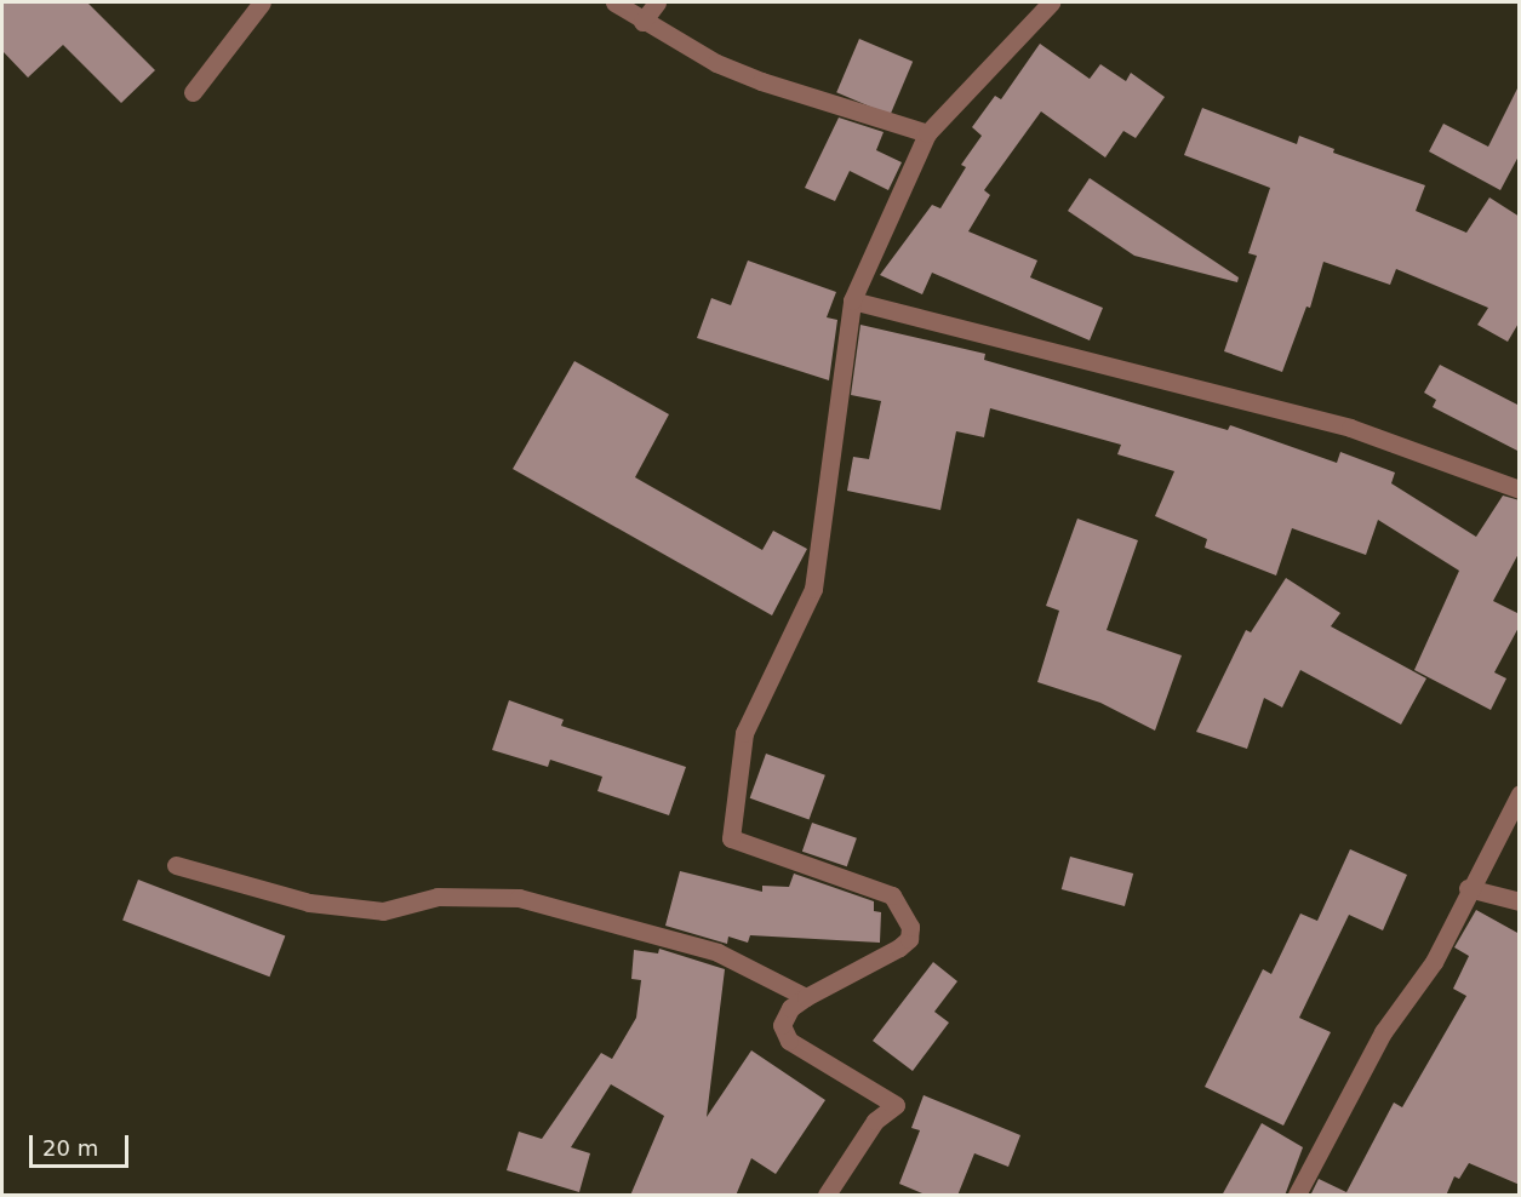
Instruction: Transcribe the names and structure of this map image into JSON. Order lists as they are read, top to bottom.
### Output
{
  "scale_bar": "20 m"
}
